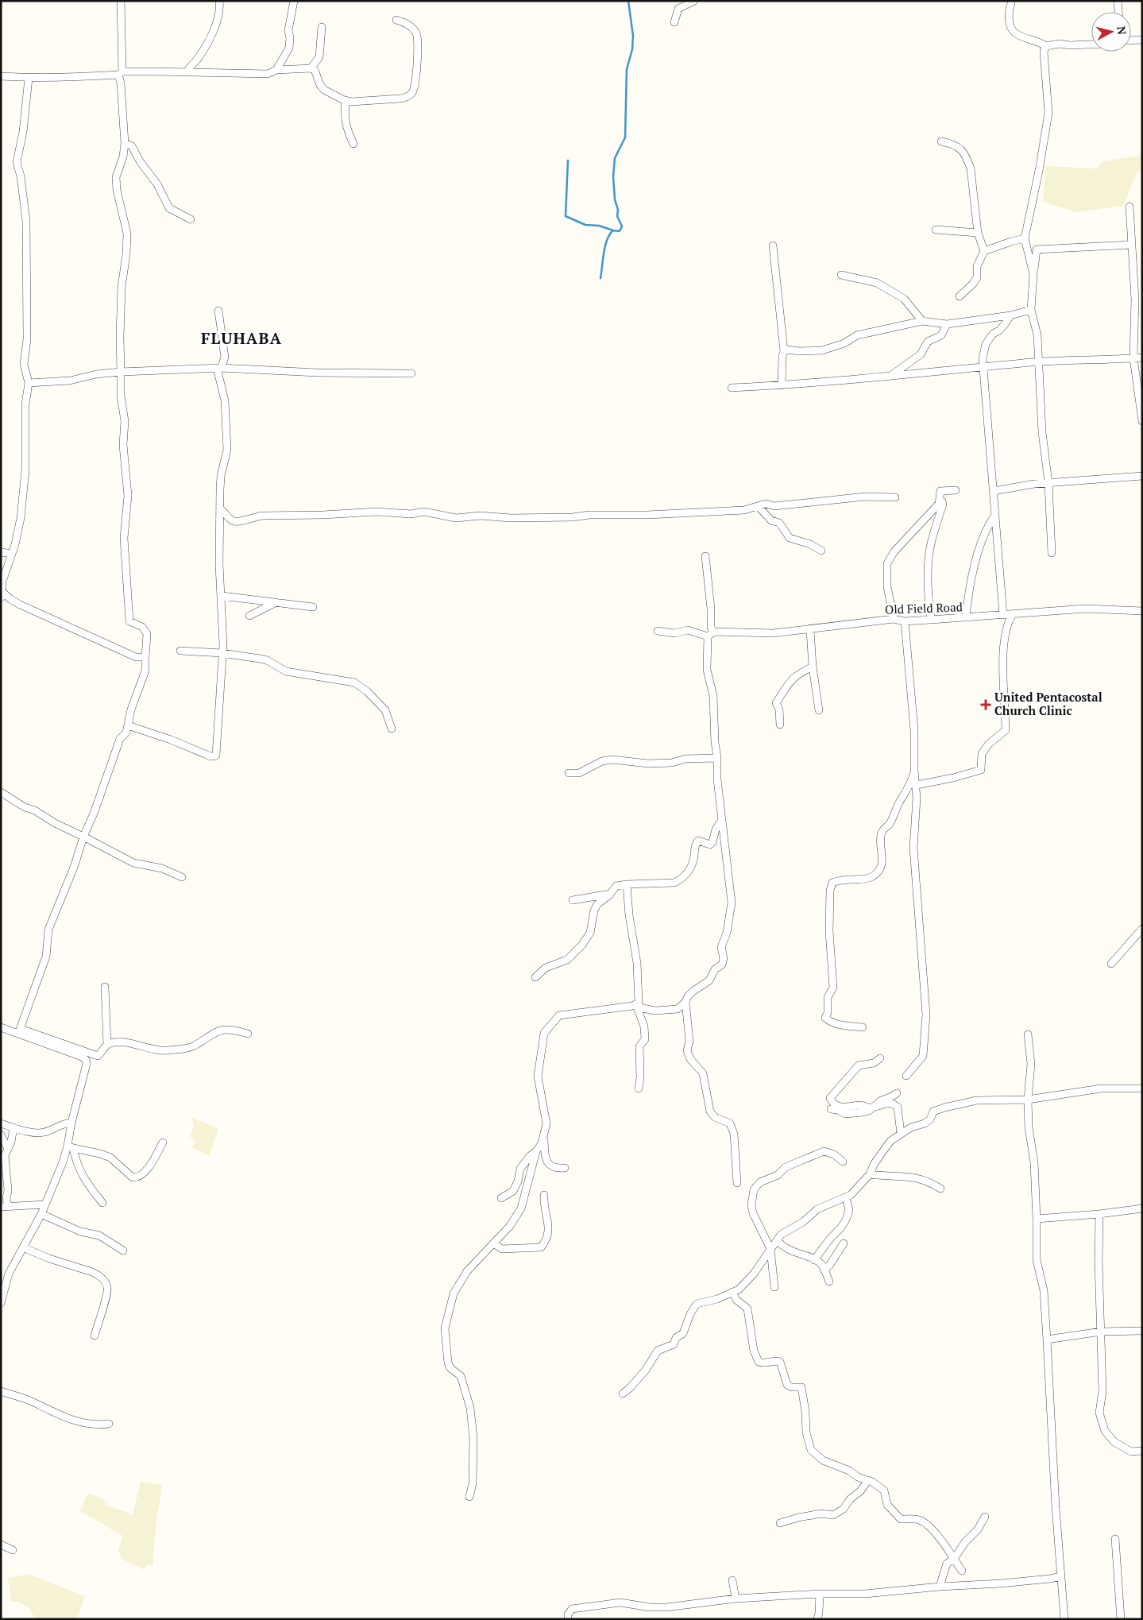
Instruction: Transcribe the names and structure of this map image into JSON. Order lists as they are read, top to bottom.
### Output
{
  "streets": {
    "street": ["Old Field Road"]
  },
  "districts": ["FLUHABA"],
  "places": {
    "health": ["United Pentacostal Church Clinic"]
  },
  "north": "right"
}
